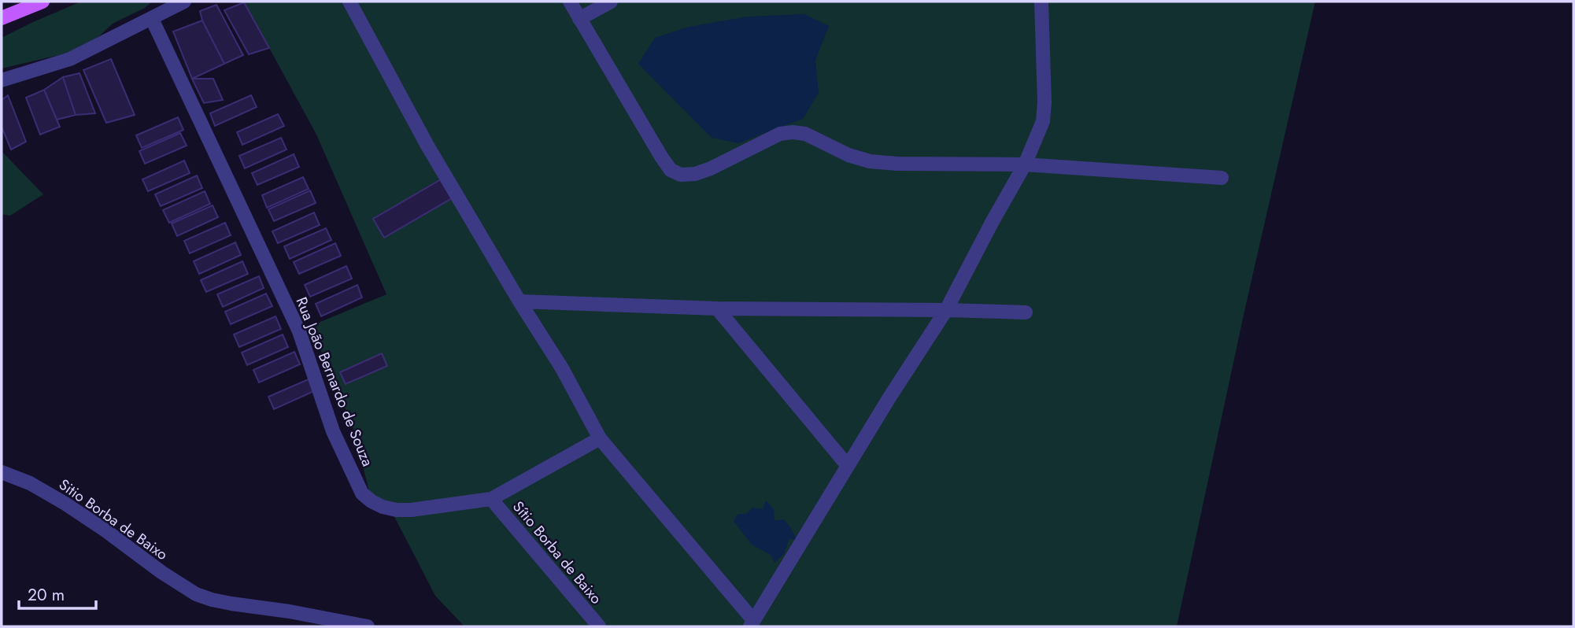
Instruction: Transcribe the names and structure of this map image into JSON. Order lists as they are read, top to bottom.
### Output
{
  "streets": {
    "street": ["Rua João Bernardo de Souza", "Sitio Borba de Baixo", "Sítio Borba de Baixo"]
  },
  "crossings": [
    ["Rua João Bernardo de Souza", "Sítio Borba de Baixo"]
  ],
  "scale_bar": "20 m"
}
